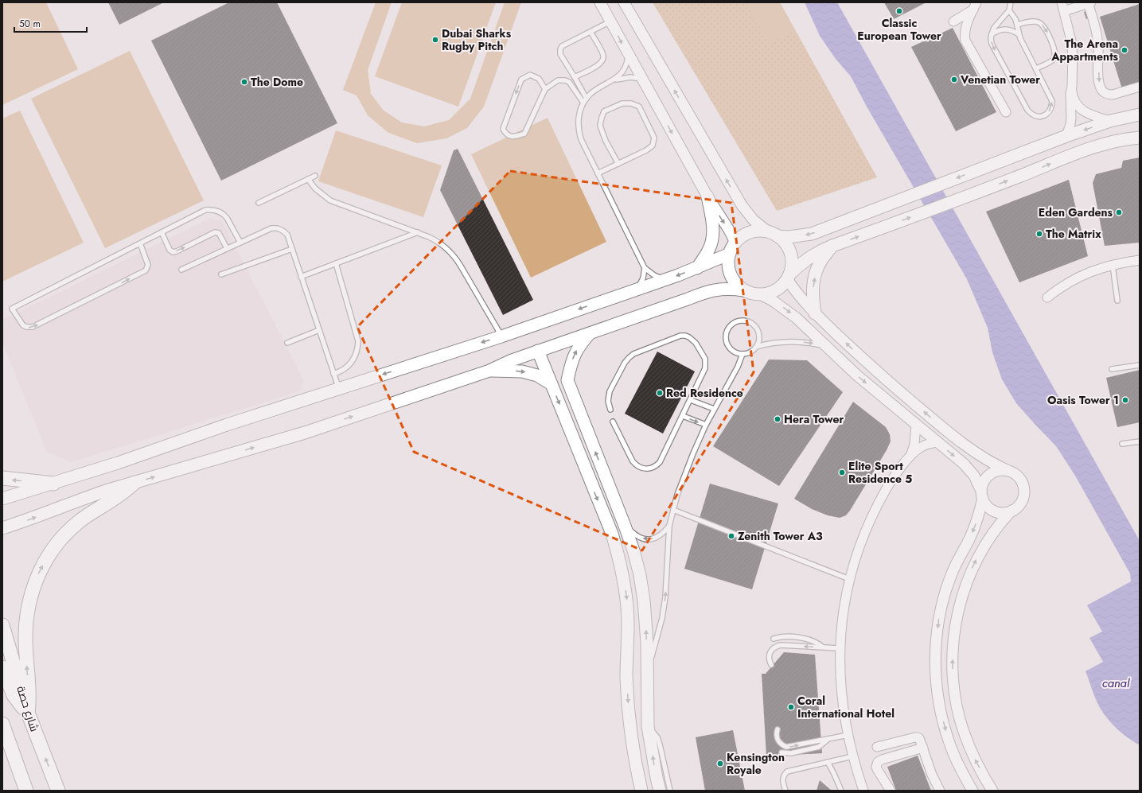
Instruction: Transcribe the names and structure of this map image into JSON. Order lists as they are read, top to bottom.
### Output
{
  "streets": {
    "main road": ["شارع حصة"]
  },
  "water": ["canal"],
  "places": [
    "Classic European Tower",
    "Dubai Sharks Rugby Pitch",
    "The Arena Appartments",
    "Venetian Tower",
    "The Dome",
    "Eden Gardens",
    "The Matrix",
    "Red Residence",
    "Oasis Tower 1",
    "Hera Tower",
    "Elite Sport Residence 5",
    "Zenith Tower A3",
    "Coral International Hotel",
    "Kensington Royale"
  ],
  "scale_bar": "50 m"
}
